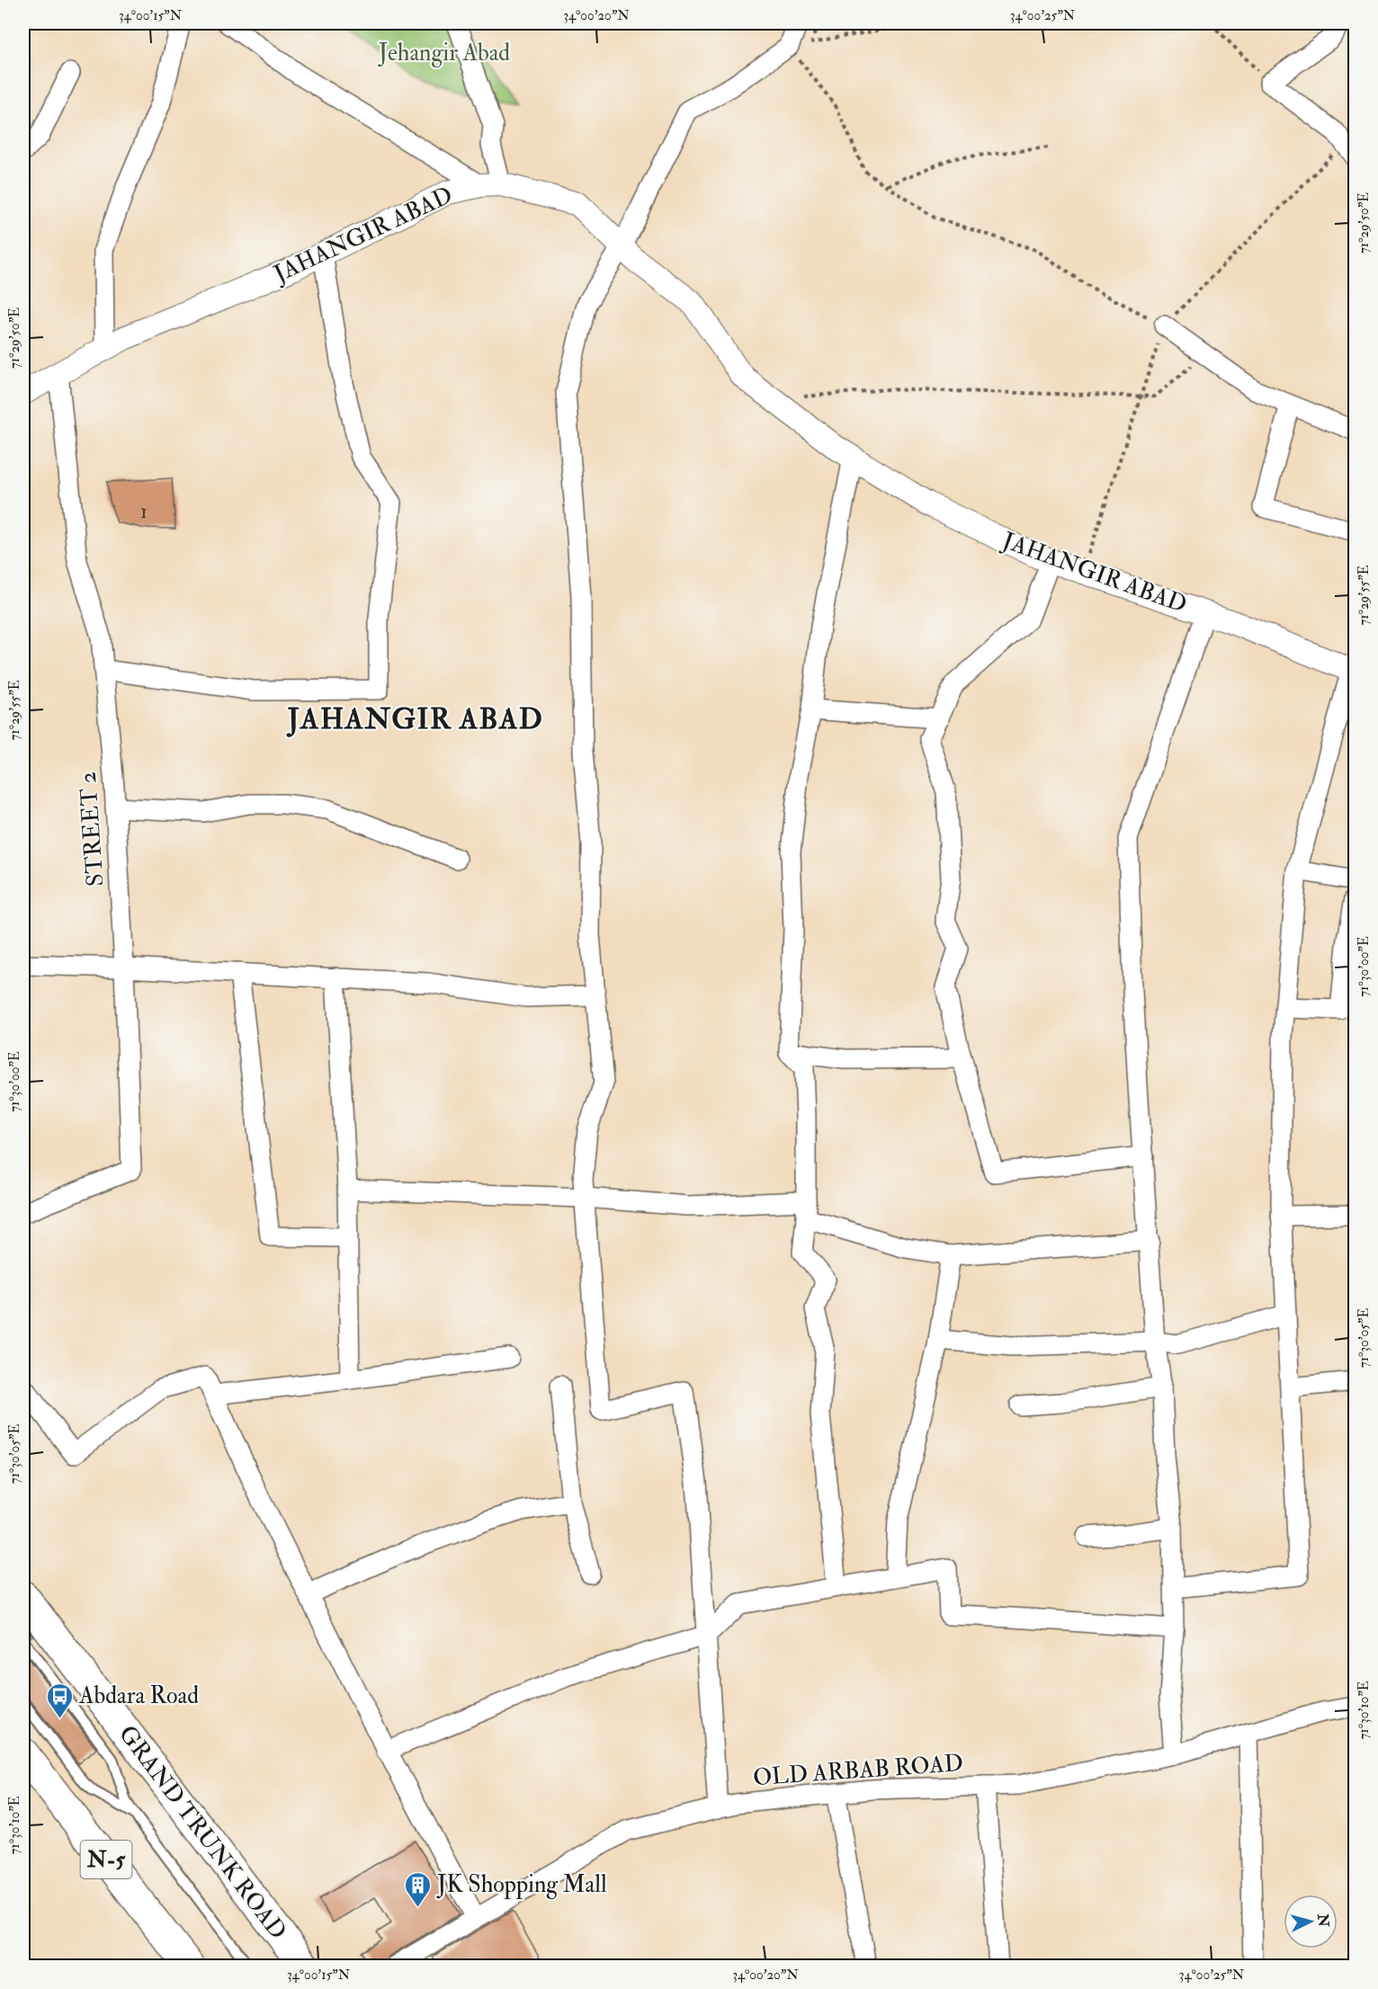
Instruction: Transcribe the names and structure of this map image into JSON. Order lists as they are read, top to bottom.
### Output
{
  "streets": {
    "highway": ["GRAND TRUNK ROAD", "N-5"],
    "street": ["JAHANGIR ABAD", "STREET 2", "OLD ARBAB ROAD"]
  },
  "crossings": [
    ["JAHANGIR ABAD", "STREET 2"]
  ],
  "districts": ["JAHANGIR ABAD"],
  "parks": ["Jehangir Abad"],
  "places": {
    "bus stop": ["Abdara Road"],
    "building": ["JK Shopping Mall"]
  },
  "house_numbers": ["1"],
  "north": "right",
  "coordinates": [
    "34°00'15\"N",
    "34°00'20\"N",
    "34°00'25\"N",
    "71°29'50\"E",
    "71°29'55\"E",
    "71°30'00\"E",
    "71°30'05\"E",
    "71°30'10\"E"
  ]
}
